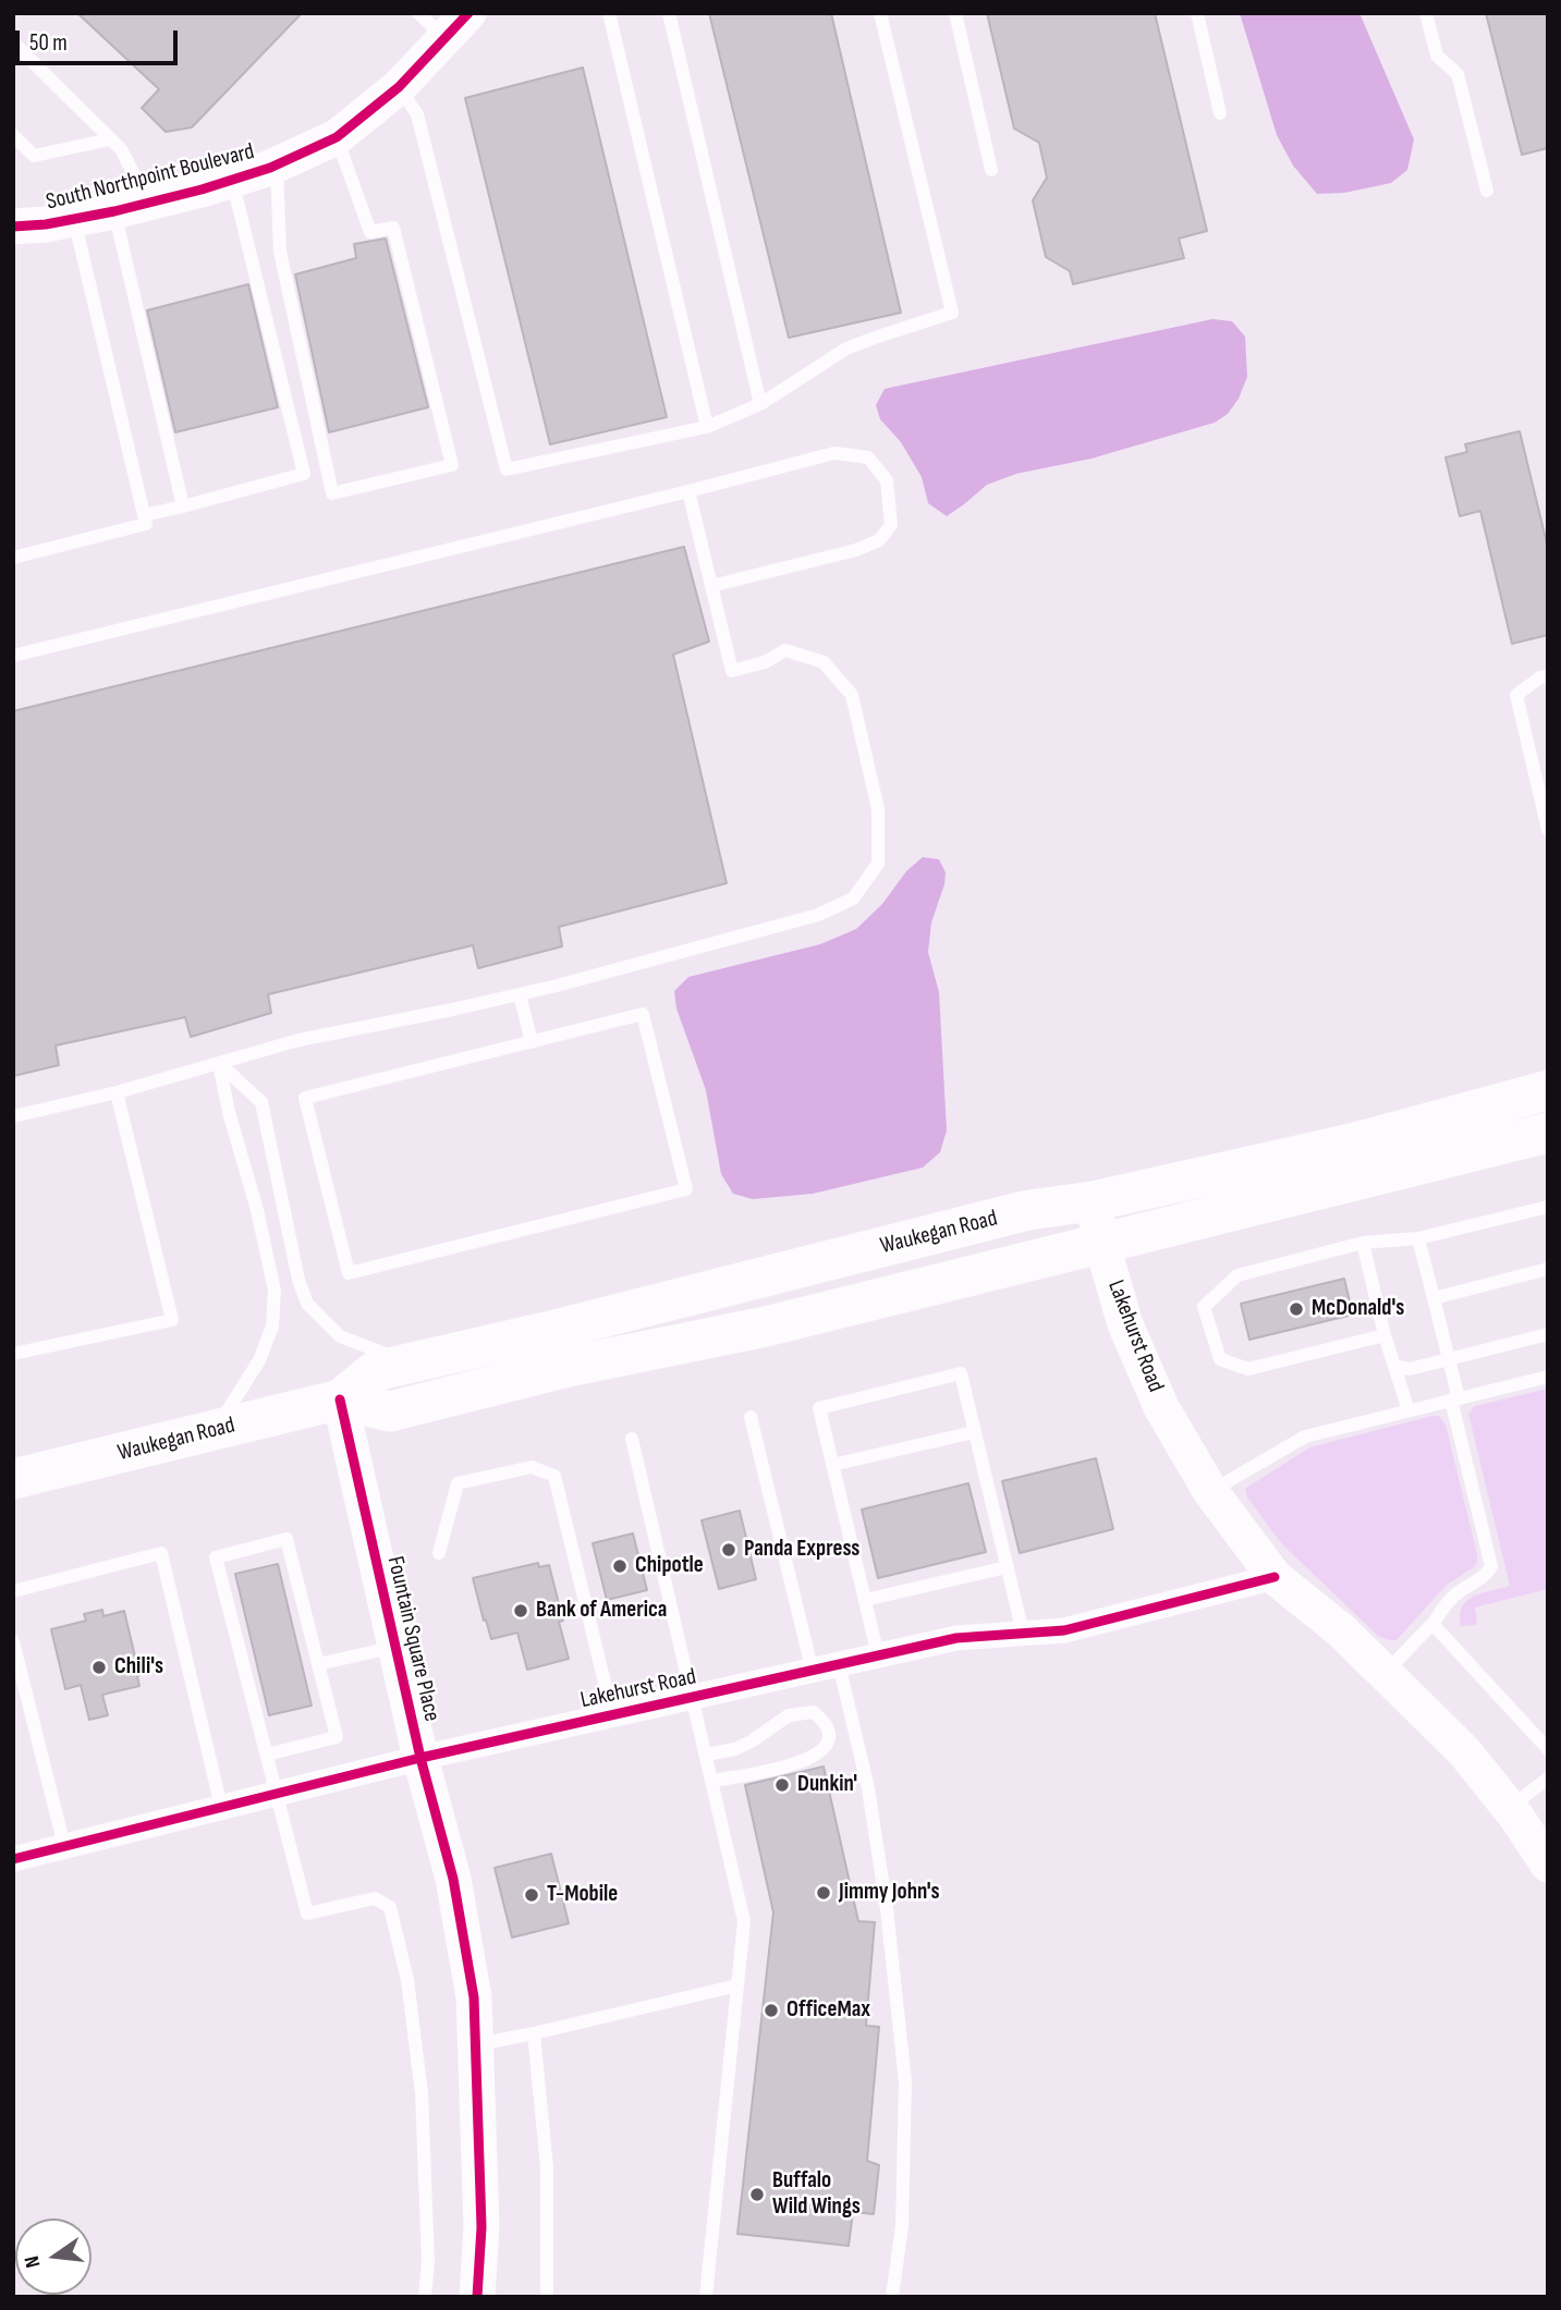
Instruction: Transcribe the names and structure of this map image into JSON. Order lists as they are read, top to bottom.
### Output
{
  "streets": {
    "main road": ["Waukegan Road"],
    "street": ["South Northpoint Boulevard", "Lakehurst Road", "Fountain Square Place"]
  },
  "crossings": [
    ["Waukegan Road", "Lakehurst Road"],
    ["Waukegan Road", "Fountain Square Place"],
    ["Lakehurst Road", "Fountain Square Place"]
  ],
  "places": [
    "McDonald's",
    "Panda Express",
    "Chipotle",
    "Bank of America",
    "Chili's",
    "Dunkin'",
    "Jimmy John's",
    "T-Mobile",
    "OfficeMax",
    "Buffalo Wild Wings"
  ],
  "scale_bar": "50 m",
  "north": "left"
}
